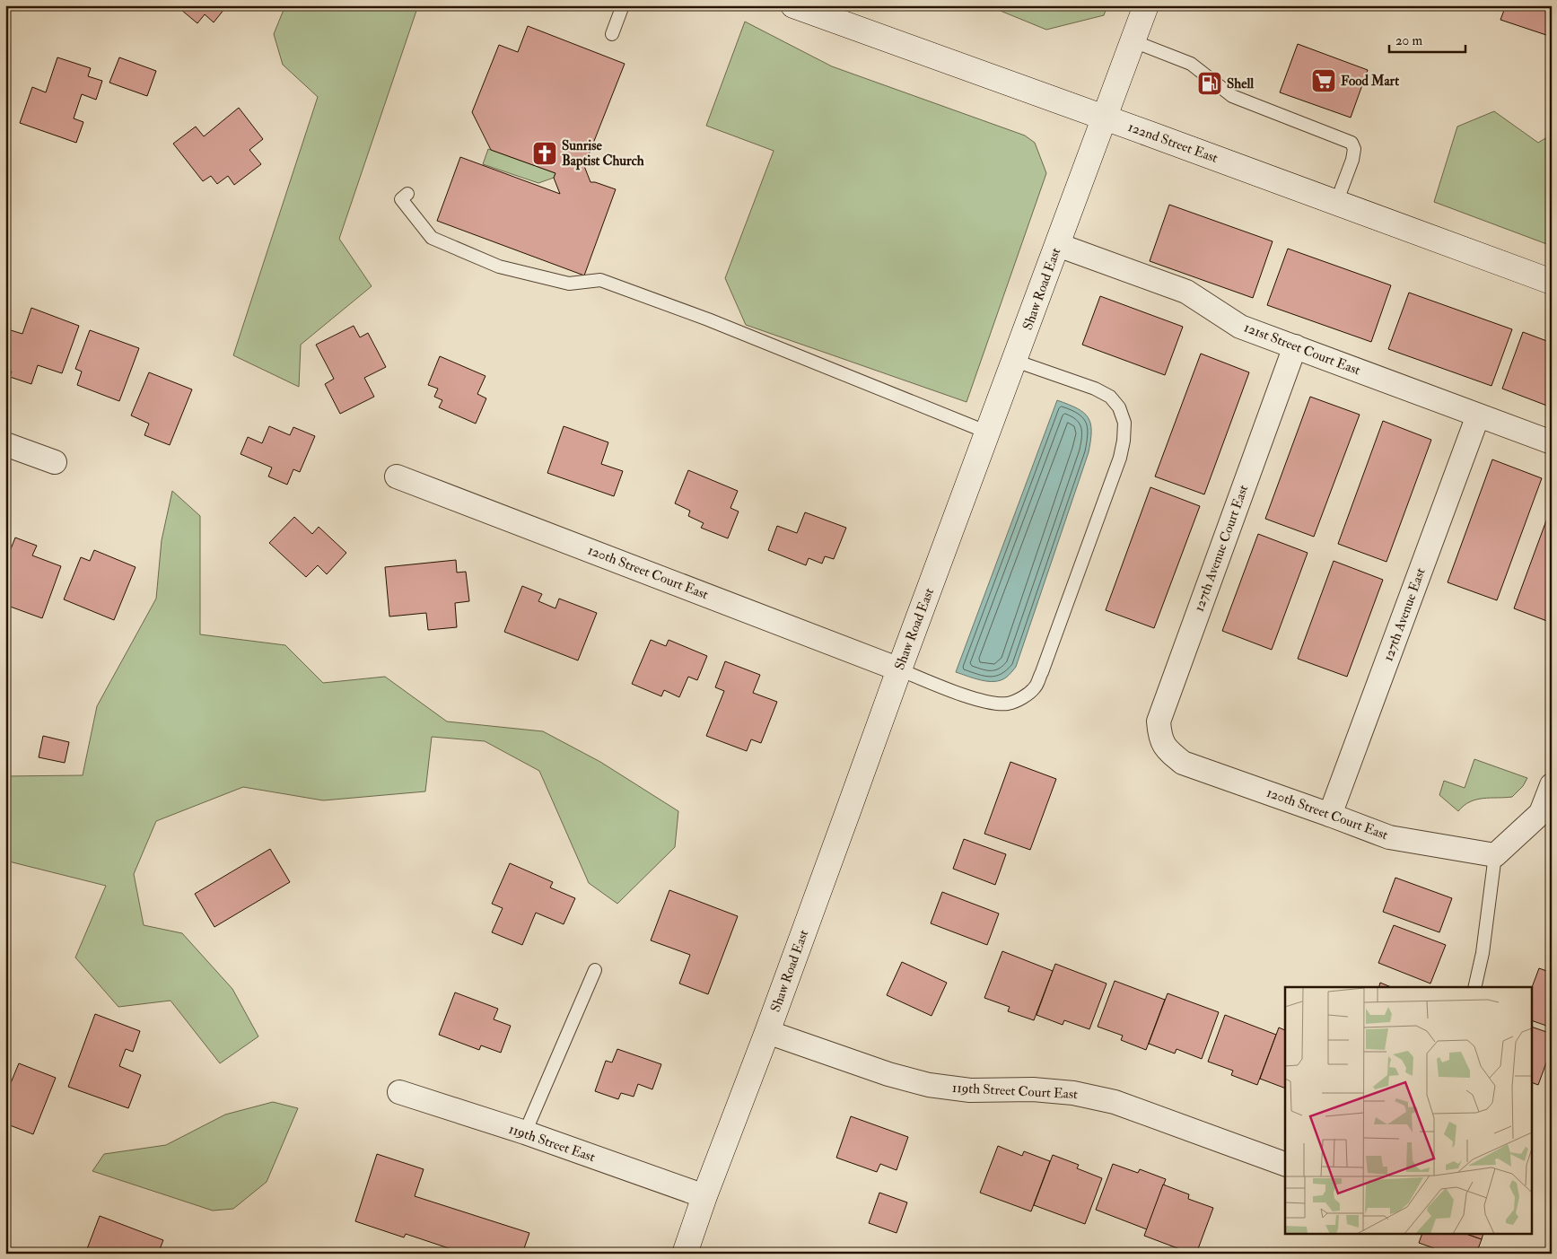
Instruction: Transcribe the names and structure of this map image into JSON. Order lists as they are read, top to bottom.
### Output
{
  "streets": {
    "main road": ["122nd Street East", "Shaw Road East"],
    "street": [
      "121st Street Court East",
      "127th Avenue Court East",
      "120th Street Court East",
      "127th Avenue East",
      "119th Street Court East",
      "119th Street East"
    ]
  },
  "crossings": [
    ["122nd Street East", "Shaw Road East"],
    ["Shaw Road East", "121st Street Court East"],
    ["Shaw Road East", "120th Street Court East"],
    ["Shaw Road East", "119th Street Court East"],
    ["Shaw Road East", "119th Street East"],
    ["121st Street Court East", "127th Avenue Court East"],
    ["121st Street Court East", "127th Avenue East"],
    ["127th Avenue Court East", "120th Street Court East"],
    ["120th Street Court East", "127th Avenue East"]
  ],
  "places": {
    "supermarket": ["Food Mart"],
    "fuel station": ["Shell"],
    "church": ["Sunrise Baptist Church"]
  },
  "scale_bar": "20 m"
}
